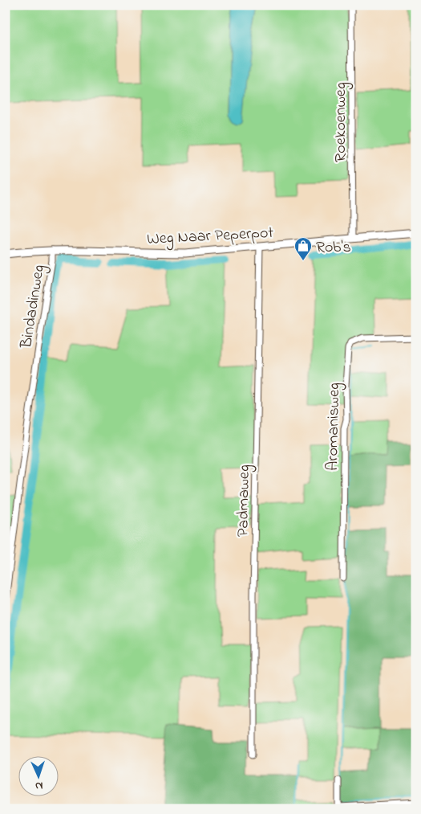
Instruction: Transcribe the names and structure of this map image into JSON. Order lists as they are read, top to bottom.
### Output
{
  "streets": {
    "street": [
      "Roekoenweg",
      "Weg Naar Peperpot",
      "Bindadinweg",
      "Aromanisweg",
      "Padmaweg"
    ]
  },
  "crossings": [
    ["Roekoenweg", "Weg Naar Peperpot"],
    ["Weg Naar Peperpot", "Bindadinweg"],
    ["Weg Naar Peperpot", "Padmaweg"]
  ],
  "places": {
    "shop": ["Rob's"]
  },
  "north": "bottom"
}
